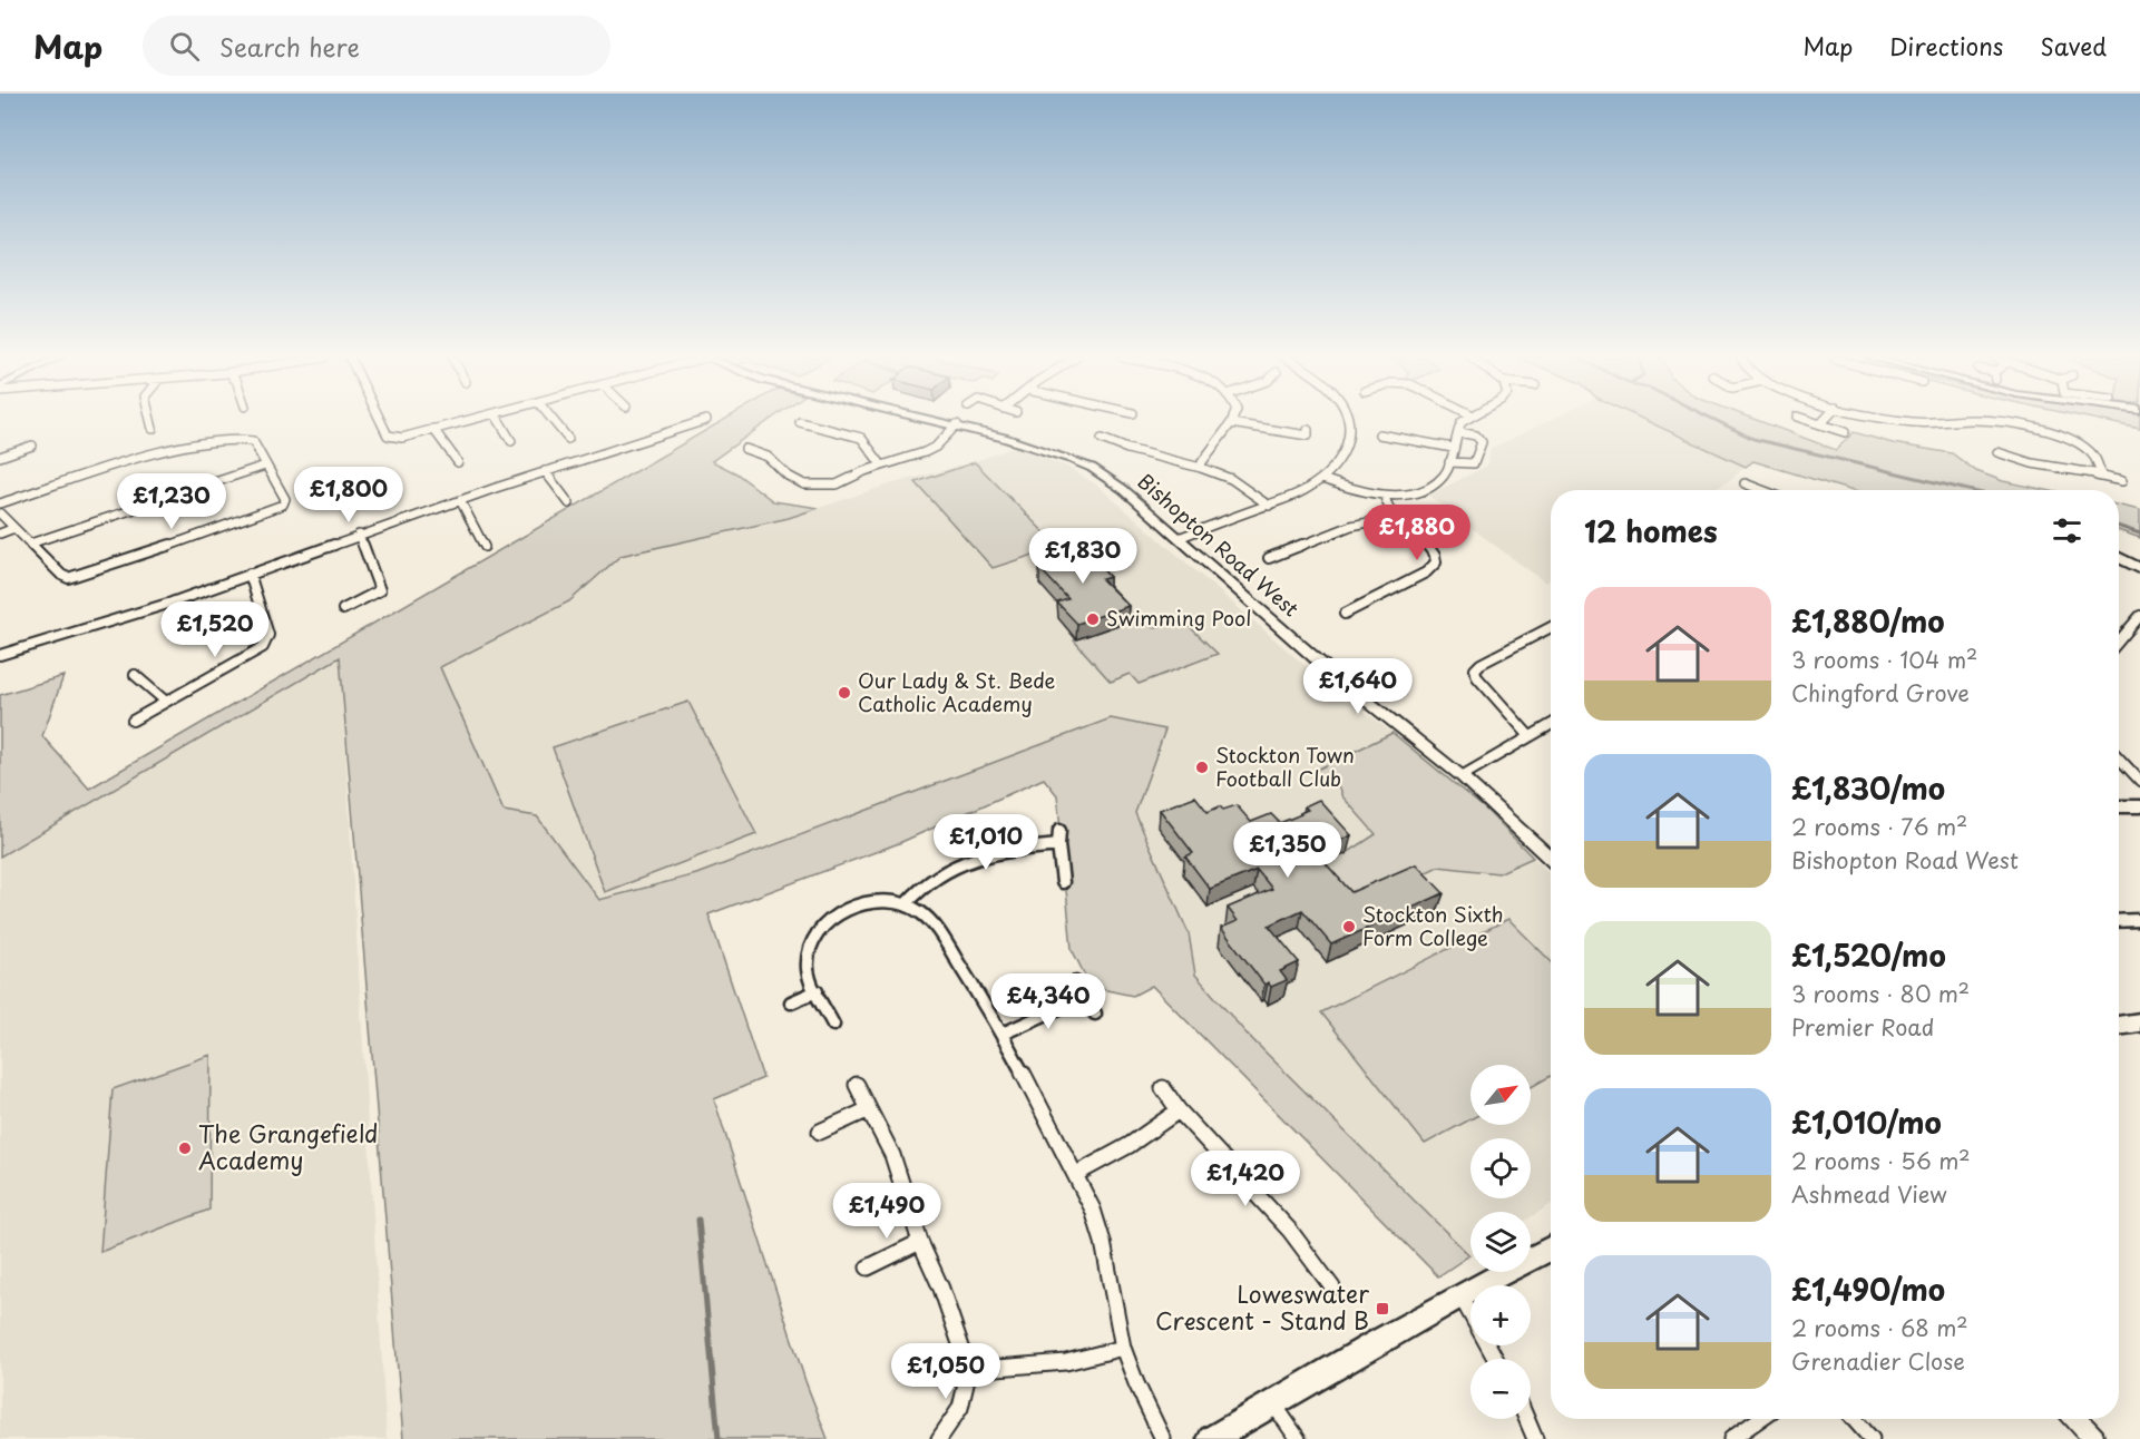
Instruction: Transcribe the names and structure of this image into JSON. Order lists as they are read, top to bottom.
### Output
{
  "streets": {
    "street": ["Bishopton Road West"]
  },
  "places": {
    "other": [
      "Swimming Pool",
      "Our Lady & St. Bede Catholic Academy",
      "Stockton Town Football Club",
      "Stockton Sixth Form College",
      "The Grangefield Academy"
    ],
    "transit": ["Loweswater Crescent - Stand B"]
  },
  "north": "top right",
  "page": {
    "header": "Map",
    "search": "Search here",
    "nav": ["Map", "Directions", "Saved"],
    "price": [
      "£1,800",
      "£1,230",
      "£1,880",
      "£1,830",
      "£1,520",
      "£1,640",
      "£1,010",
      "£1,350",
      "£4,340",
      "£1,420",
      "£1,490",
      "£1,050"
    ],
    "heading": "12 homes",
    "list": [
      {
        "name": "£1,880/mo",
        "note": "3 rooms · 104 m² · Chingford Grove"
      },
      {
        "name": "£1,830/mo",
        "note": "2 rooms · 76 m² · Bishopton Road West"
      },
      {
        "name": "£1,520/mo",
        "note": "3 rooms · 80 m² · Premier Road"
      },
      {
        "name": "£1,010/mo",
        "note": "2 rooms · 56 m² · Ashmead View"
      },
      {
        "name": "£1,490/mo",
        "note": "2 rooms · 68 m² · Grenadier Close"
      }
    ],
    "map_buttons": ["+", "−"]
  }
}
